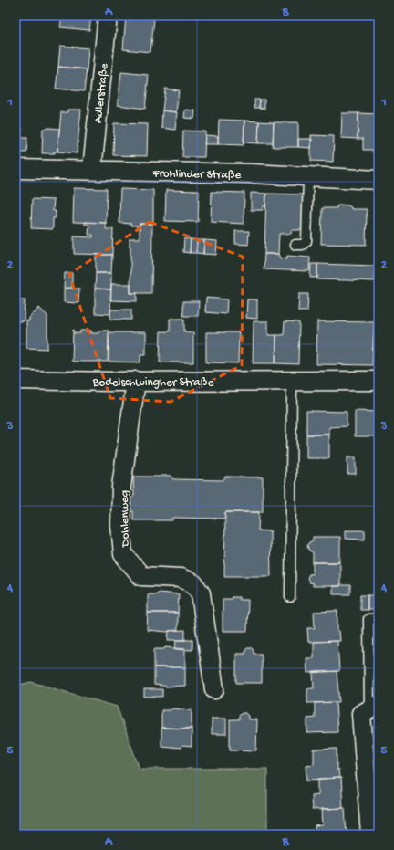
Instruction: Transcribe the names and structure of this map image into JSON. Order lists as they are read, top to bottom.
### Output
{
  "streets": {
    "street": [
      "Adlerstraße",
      "Frohlinder Straße",
      "Bodelschwingher Straße",
      "Dohlenweg"
    ]
  },
  "crossings": [
    ["Adlerstraße", "Frohlinder Straße"],
    ["Bodelschwingher Straße", "Dohlenweg"]
  ],
  "grid": {
    "columns": ["A", "B"],
    "rows": [
      "1",
      "2",
      "3",
      "4",
      "5"
    ]
  }
}
